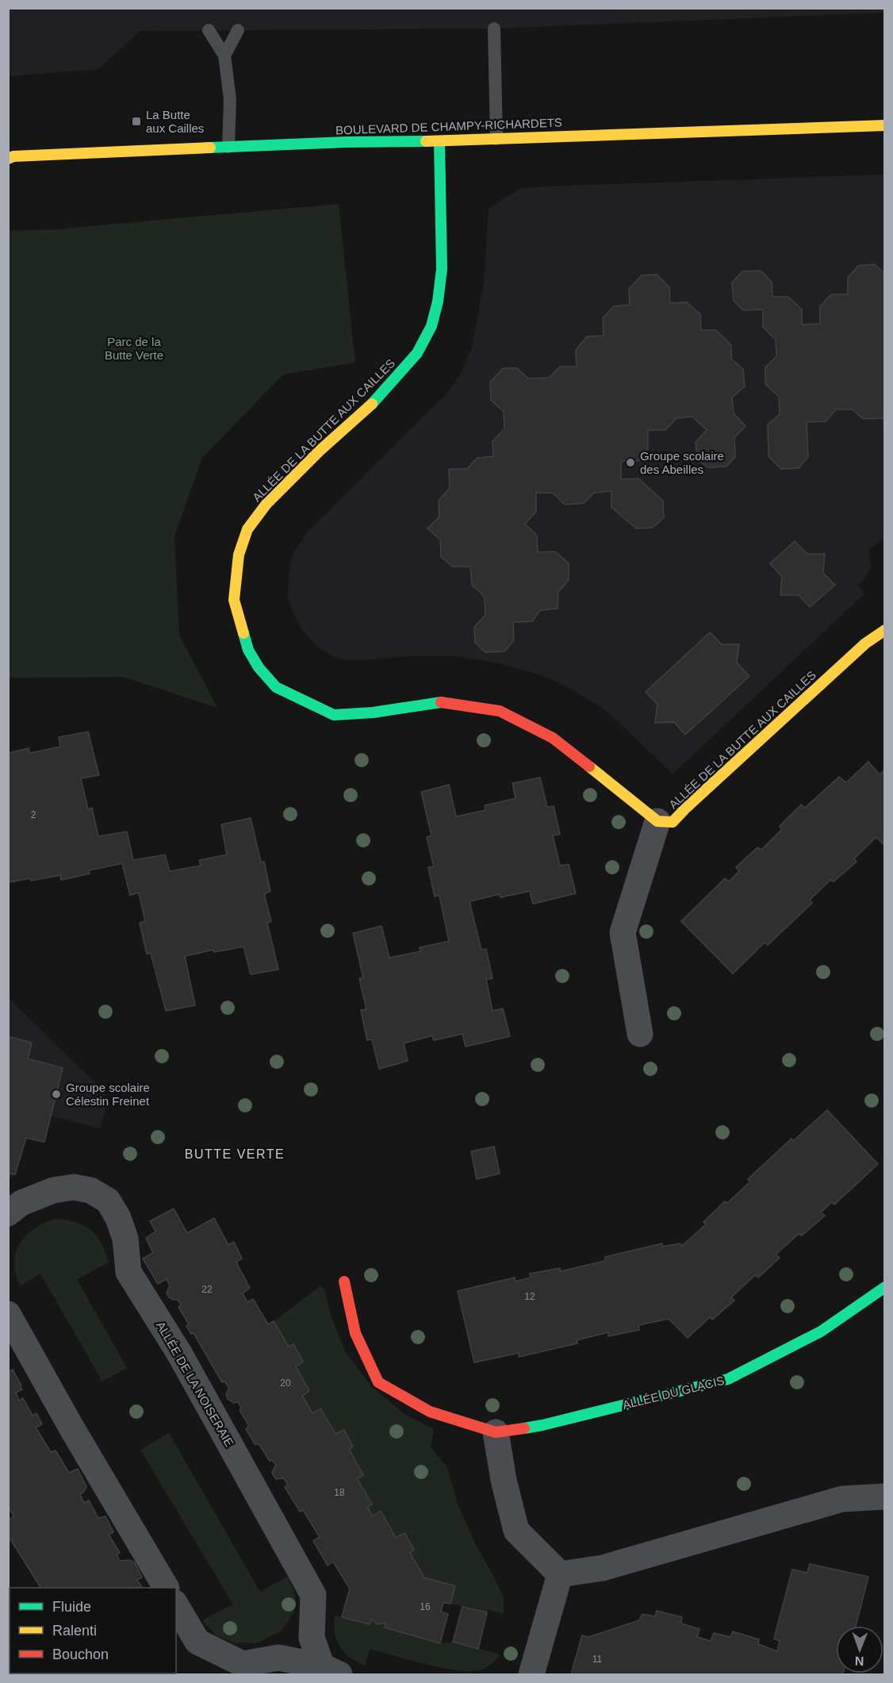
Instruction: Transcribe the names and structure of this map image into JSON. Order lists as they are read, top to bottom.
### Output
{
  "streets": {
    "street": [
      "BOULEVARD DE CHAMPY-RICHARDETS",
      "ALLÉE DE LA BUTTE AUX CAILLES",
      "ALLÉE DE LA NOISERAIE",
      "ALLÉE DU GLACIS"
    ]
  },
  "crossings": [
    ["BOULEVARD DE CHAMPY-RICHARDETS", "ALLÉE DE LA BUTTE AUX CAILLES"]
  ],
  "districts": ["BUTTE VERTE"],
  "parks": ["Parc de la Butte Verte"],
  "places": {
    "transit": ["La Butte aux Cailles"],
    "other": ["Groupe scolaire des Abeilles", "Groupe scolaire Célestin Freinet"]
  },
  "house_numbers": [
    "2",
    "22",
    "12",
    "20",
    "18",
    "16",
    "11"
  ],
  "legend": ["Fluide", "Ralenti", "Bouchon"],
  "north": "bottom"
}
